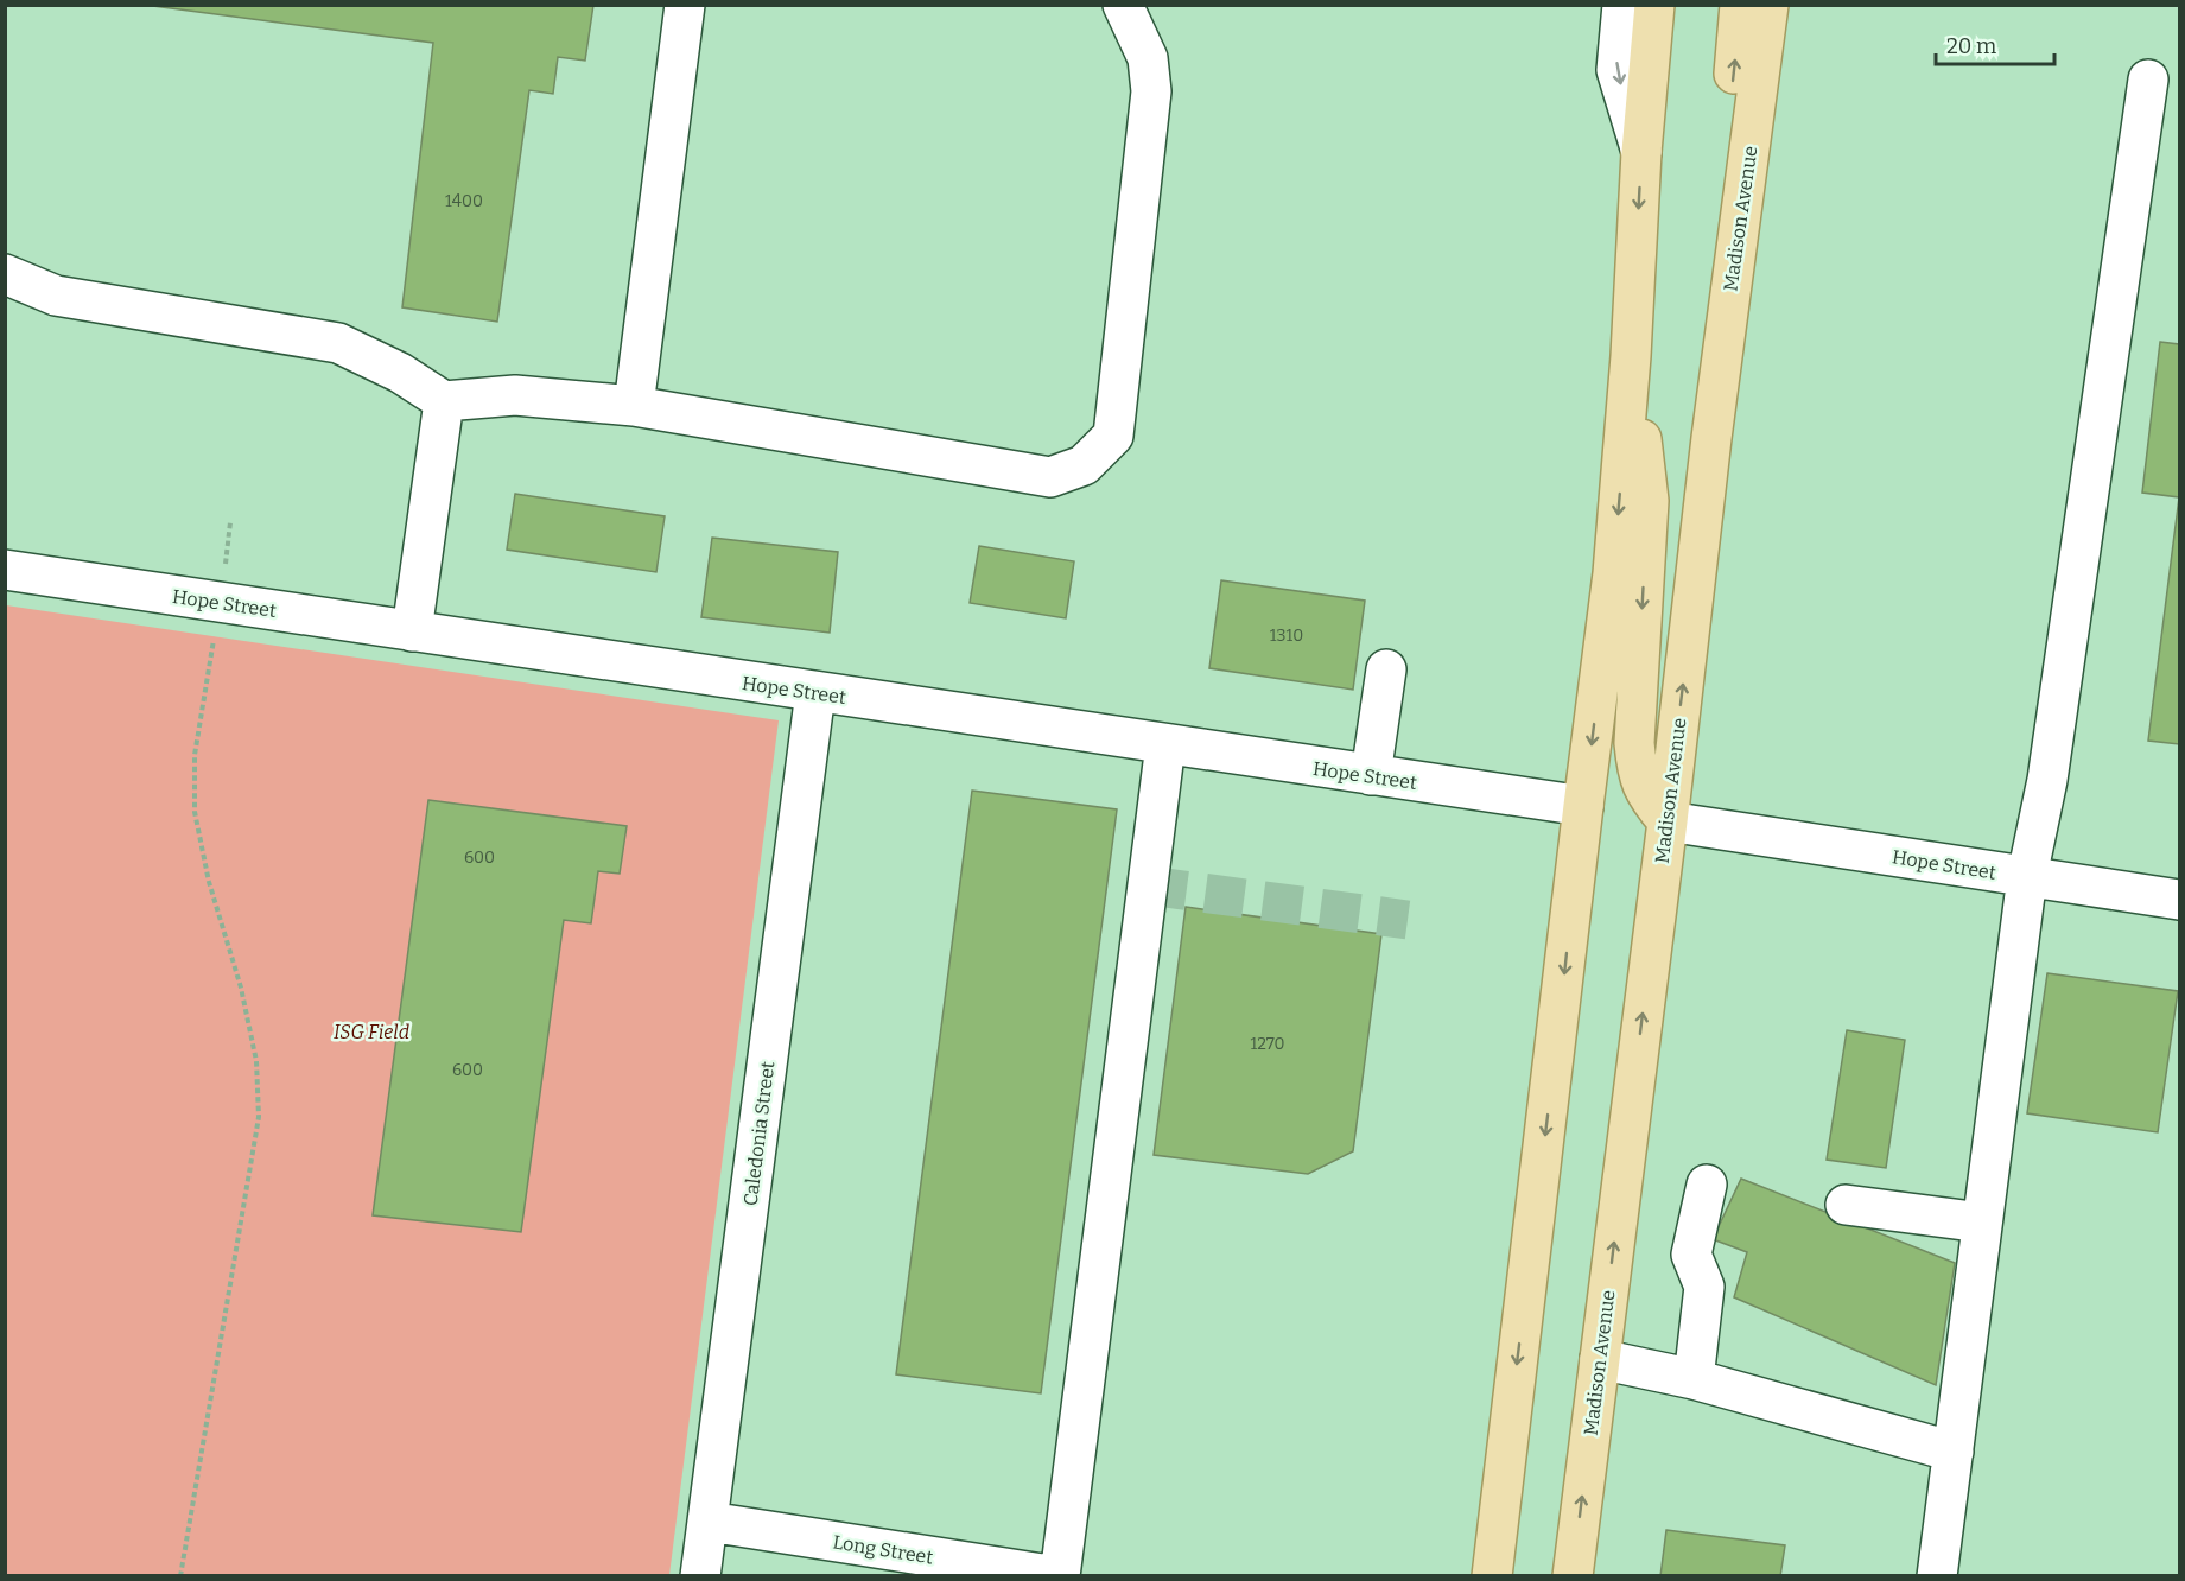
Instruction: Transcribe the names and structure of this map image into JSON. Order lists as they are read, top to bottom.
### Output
{
  "streets": {
    "main road": ["Madison Avenue"],
    "street": ["Hope Street", "Caledonia Street", "Long Street"]
  },
  "crossings": [
    ["Madison Avenue", "Hope Street"],
    ["Hope Street", "Caledonia Street"],
    ["Caledonia Street", "Long Street"]
  ],
  "parks": ["ISG Field"],
  "house_numbers": [
    "1400",
    "1310",
    "600",
    "1270",
    "600"
  ],
  "scale_bar": "20 m"
}
